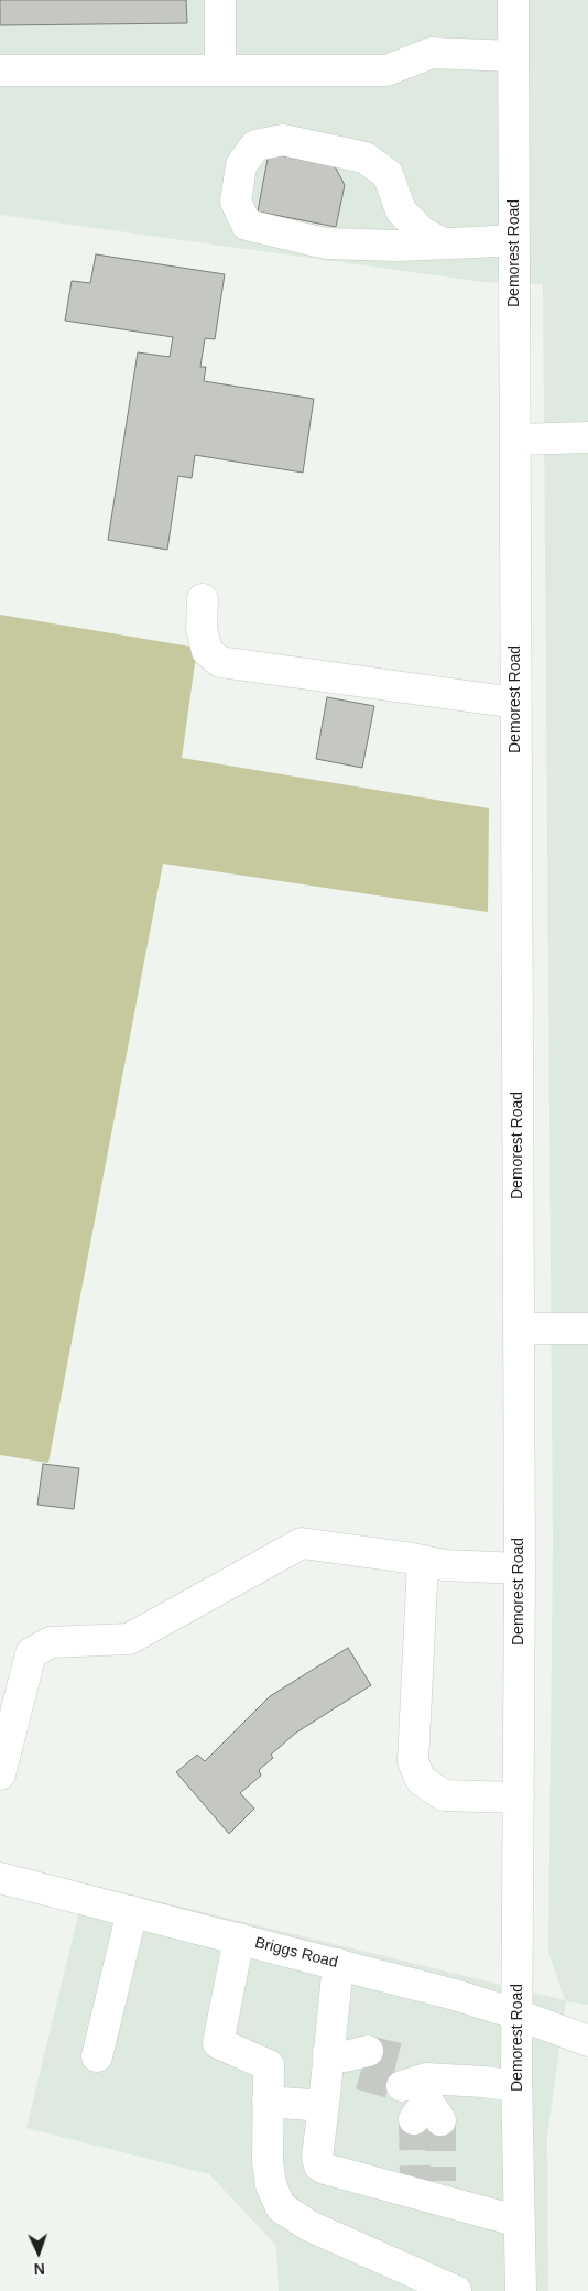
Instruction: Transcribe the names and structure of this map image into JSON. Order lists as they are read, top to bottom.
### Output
{
  "streets": {
    "street": ["Demorest Road", "Briggs Road"]
  },
  "crossings": [
    ["Demorest Road", "Briggs Road"]
  ],
  "north": "bottom"
}
